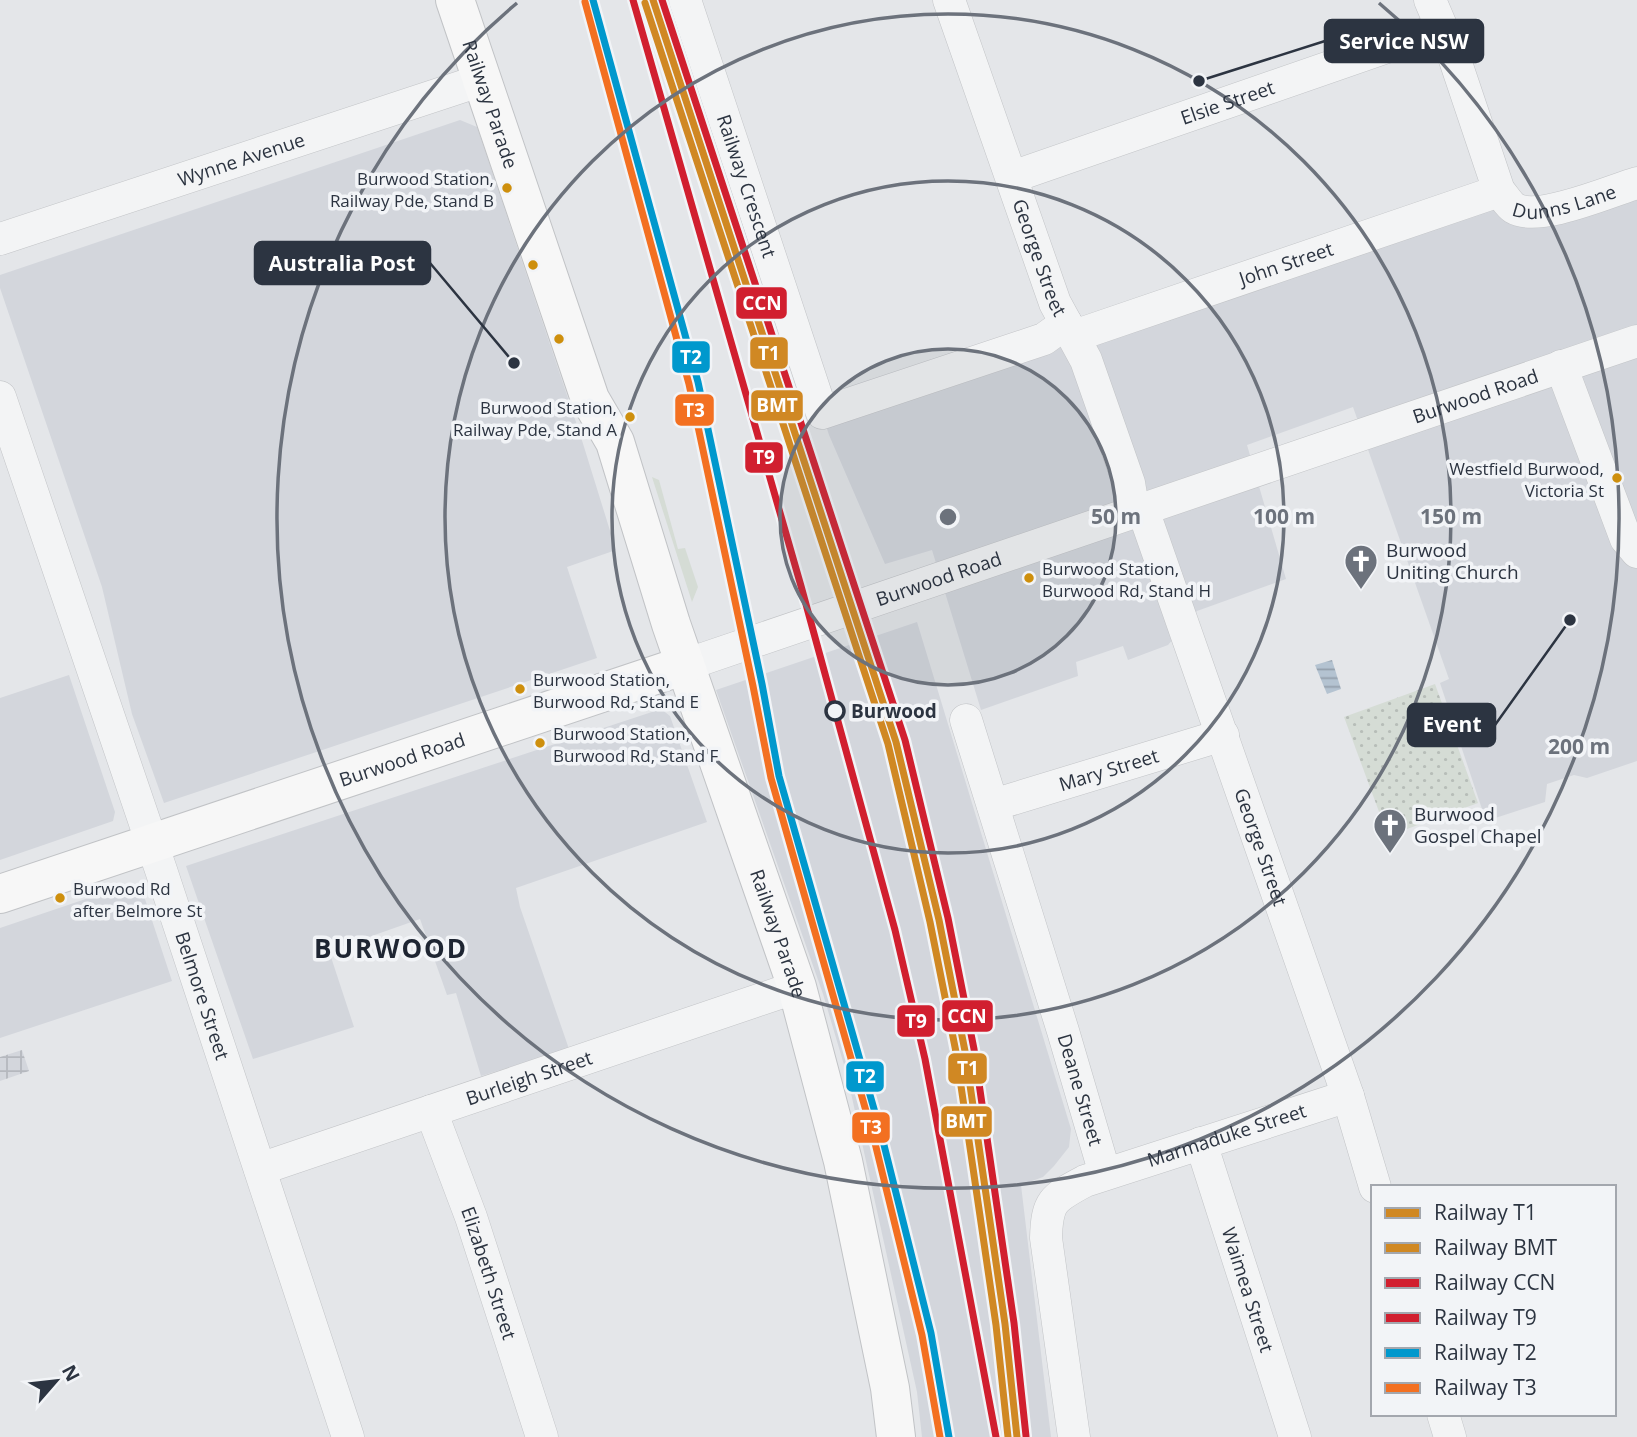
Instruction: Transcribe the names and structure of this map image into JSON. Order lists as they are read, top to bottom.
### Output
{
  "streets": {
    "main road": ["Railway Parade", "Burwood Road"],
    "street": [
      "Elsie Street",
      "Wynne Avenue",
      "Railway Crescent",
      "Dunns Lane",
      "George Street",
      "John Street",
      "Mary Street",
      "Belmore Street",
      "Burleigh Street",
      "Deane Street",
      "Marmaduke Street",
      "Elizabeth Street",
      "Waimea Street"
    ]
  },
  "crossings": [
    ["Elsie Street", "George Street"],
    ["Railway Parade", "Wynne Avenue"],
    ["Railway Parade", "Burwood Road"],
    ["Railway Parade", "Burleigh Street"],
    ["Railway Crescent", "John Street"],
    ["Dunns Lane", "John Street"],
    ["George Street", "John Street"],
    ["George Street", "Burwood Road"],
    ["George Street", "Mary Street"],
    ["George Street", "Marmaduke Street"],
    ["Burwood Road", "Belmore Street"],
    ["Mary Street", "Deane Street"],
    ["Belmore Street", "Burleigh Street"],
    ["Burleigh Street", "Elizabeth Street"],
    ["Deane Street", "Marmaduke Street"],
    ["Marmaduke Street", "Waimea Street"]
  ],
  "districts": ["BURWOOD"],
  "places": {
    "other": [
      "Service NSW",
      "Burwood Station, Railway Pde, Stand B",
      "Australia Post",
      "Burwood Station, Railway Pde, Stand A",
      "Westfield Burwood, Victoria St",
      "Burwood Station, Burwood Rd, Stand H",
      "Event",
      "Burwood Station, Burwood Rd, Stand E",
      "Burwood",
      "Burwood Station, Burwood Rd, Stand F",
      "Burwood Rd after Belmore St"
    ],
    "church": ["Burwood Uniting Church", "Burwood Gospel Chapel"]
  },
  "lines": [
    "rail line T1",
    "rail line CCN",
    "rail line T9",
    "rail line T2",
    "rail line T3",
    "rail line BMT"
  ],
  "legend": [
    "Railway T1",
    "Railway BMT",
    "Railway CCN",
    "Railway T9",
    "Railway T2",
    "Railway T3"
  ],
  "north": "top right",
  "rings": [
    "50 m",
    "100 m",
    "150 m",
    "200 m"
  ]
}
